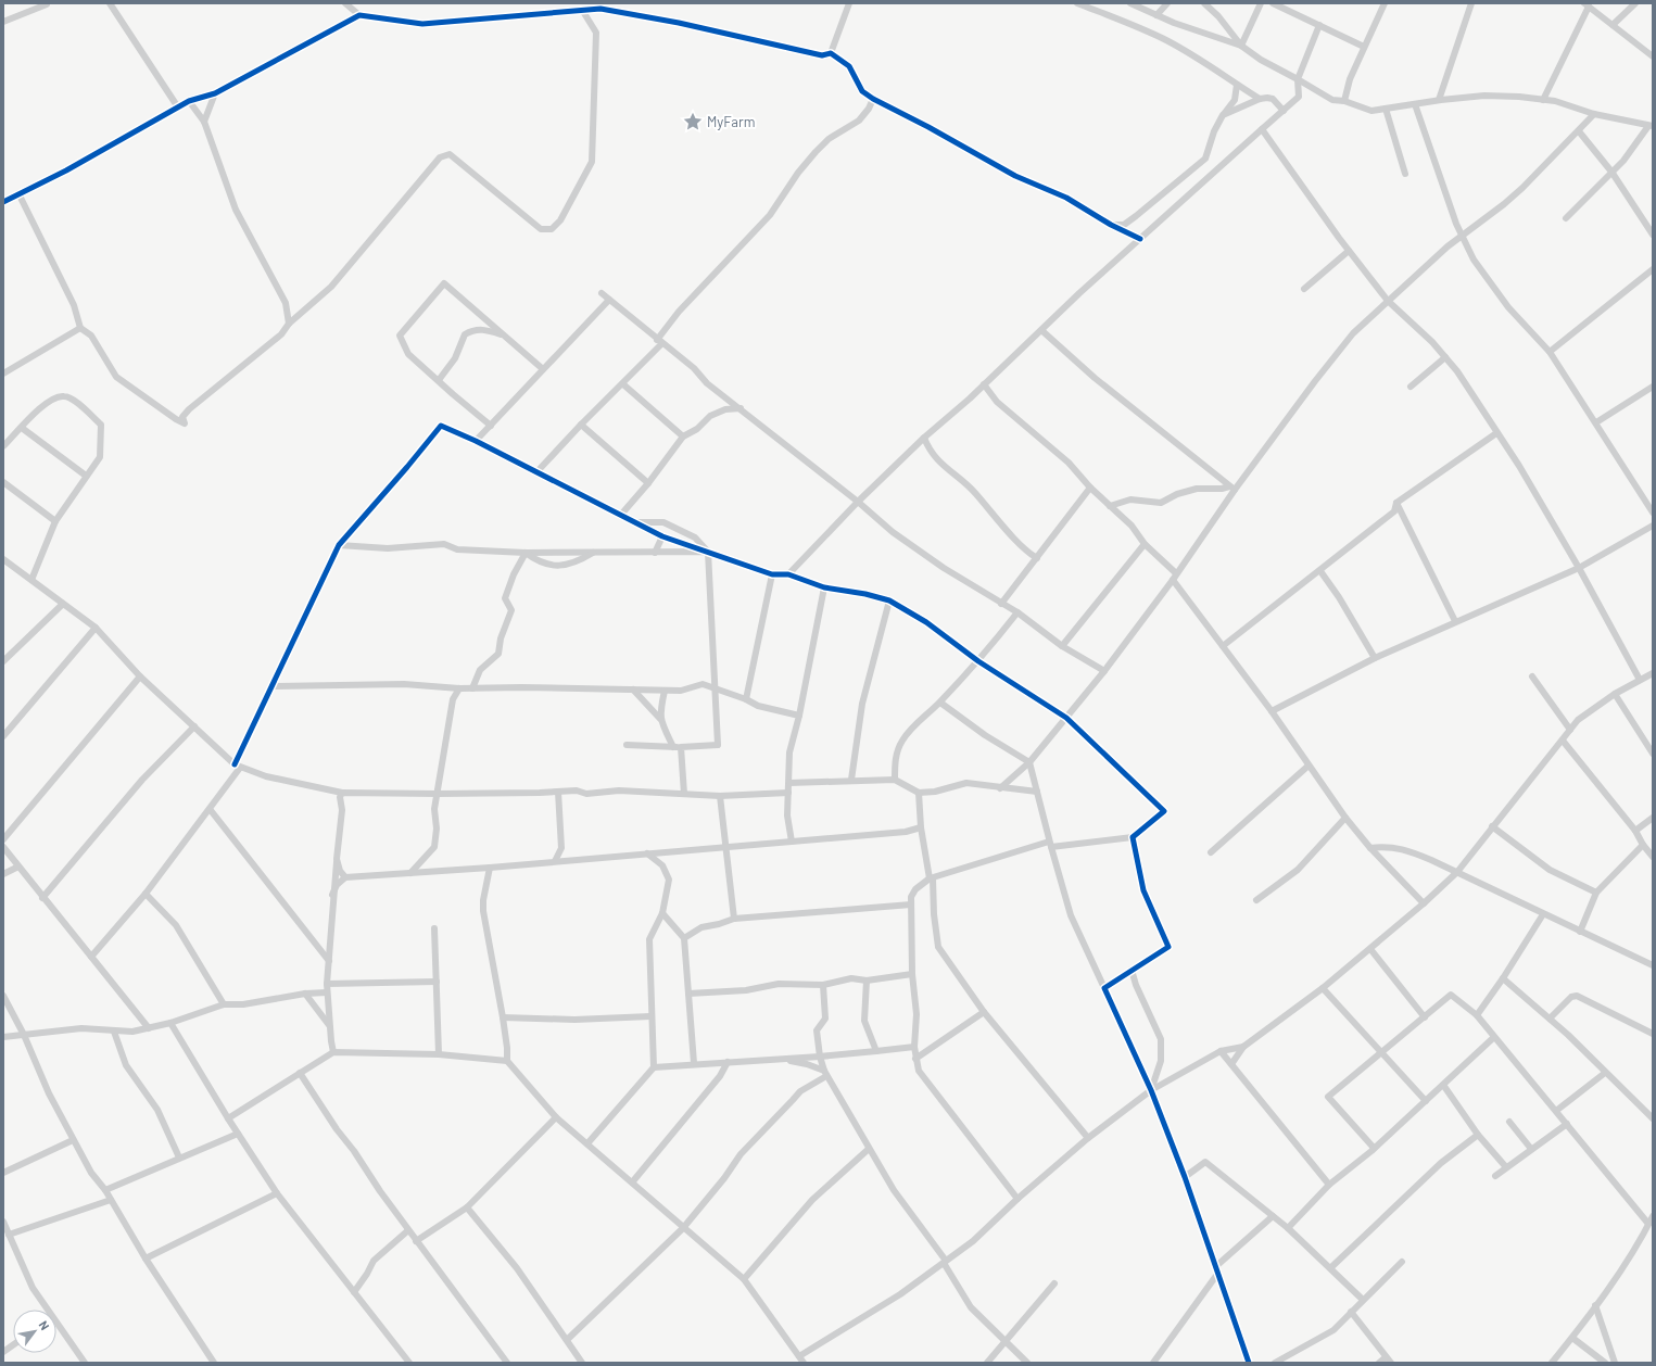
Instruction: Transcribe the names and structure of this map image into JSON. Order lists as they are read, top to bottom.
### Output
{
  "places": {
    "place": ["MyFarm"]
  },
  "north": "top right"
}
